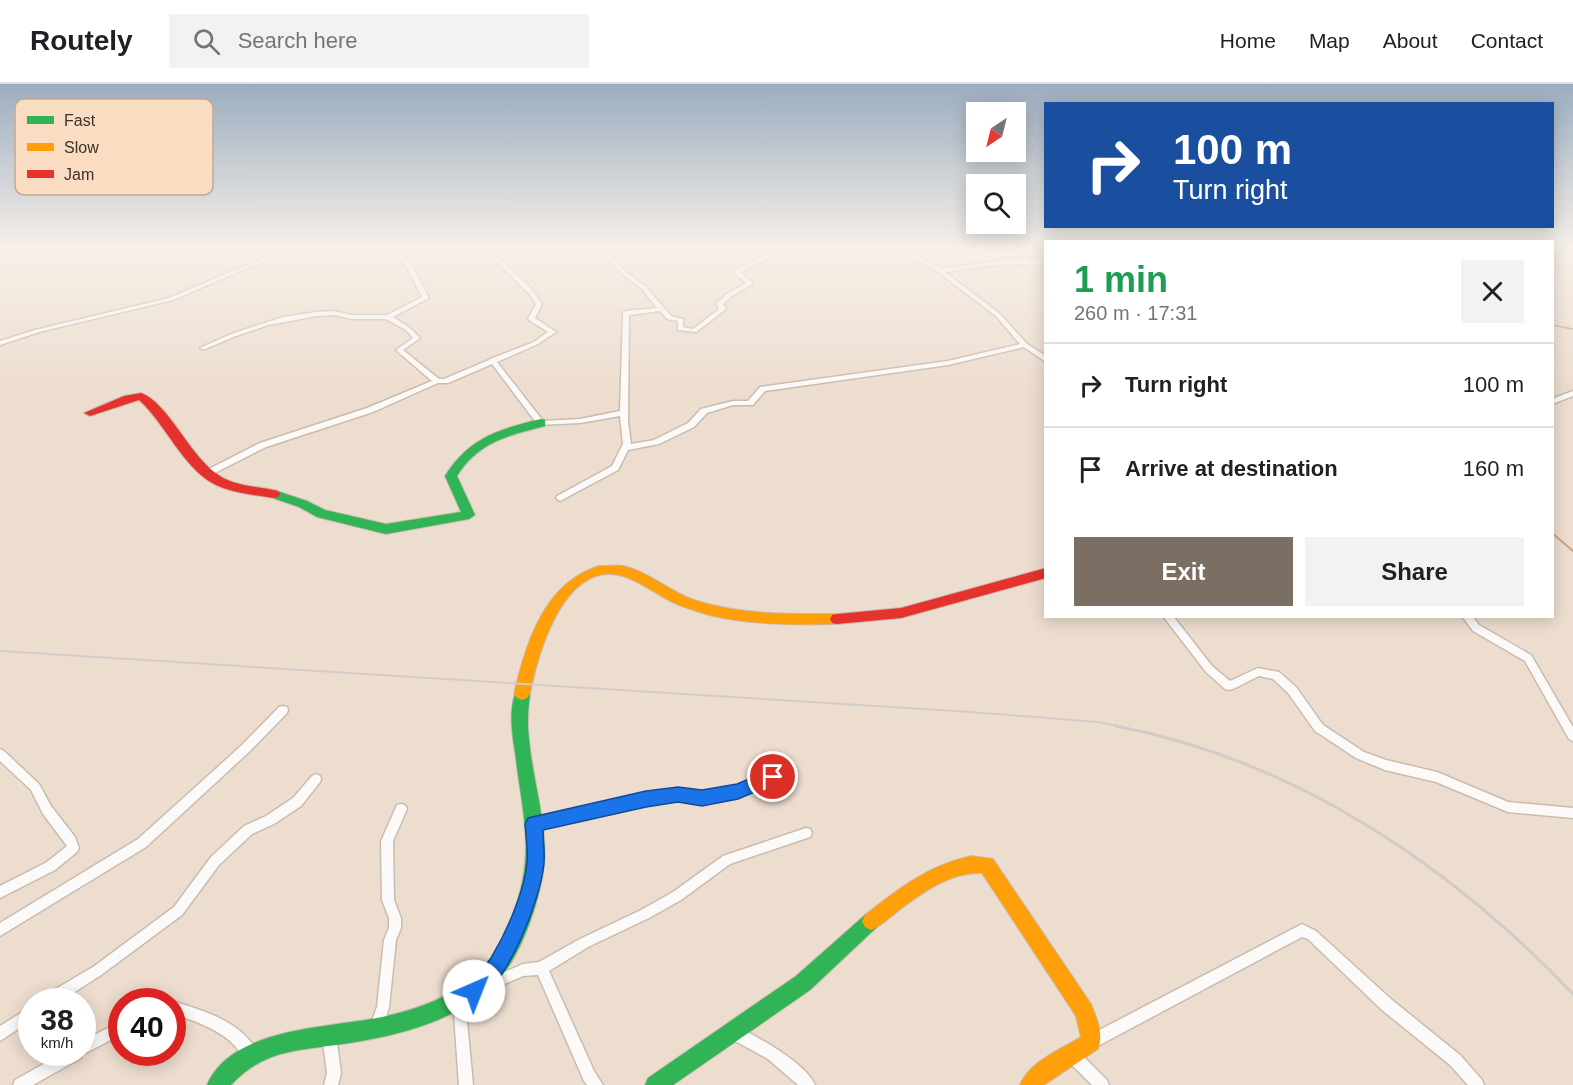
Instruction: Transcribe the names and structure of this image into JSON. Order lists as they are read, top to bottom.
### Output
{
  "legend": ["Fast", "Slow", "Jam"],
  "north": "bottom left",
  "page": {
    "header": "Routely",
    "search": "Search here",
    "nav": [
      "Home",
      "Map",
      "About",
      "Contact"
    ],
    "turn": ["100 m", "Turn right"],
    "heading": ["1 min", "260 m · 17:31"],
    "list": [
      {
        "name": "Turn right",
        "value": "100 m"
      },
      {
        "name": "Arrive at destination",
        "value": "160 m"
      }
    ],
    "buttons": ["Exit", "Share"],
    "speed": "38 km/h",
    "limit": "40"
  }
}
